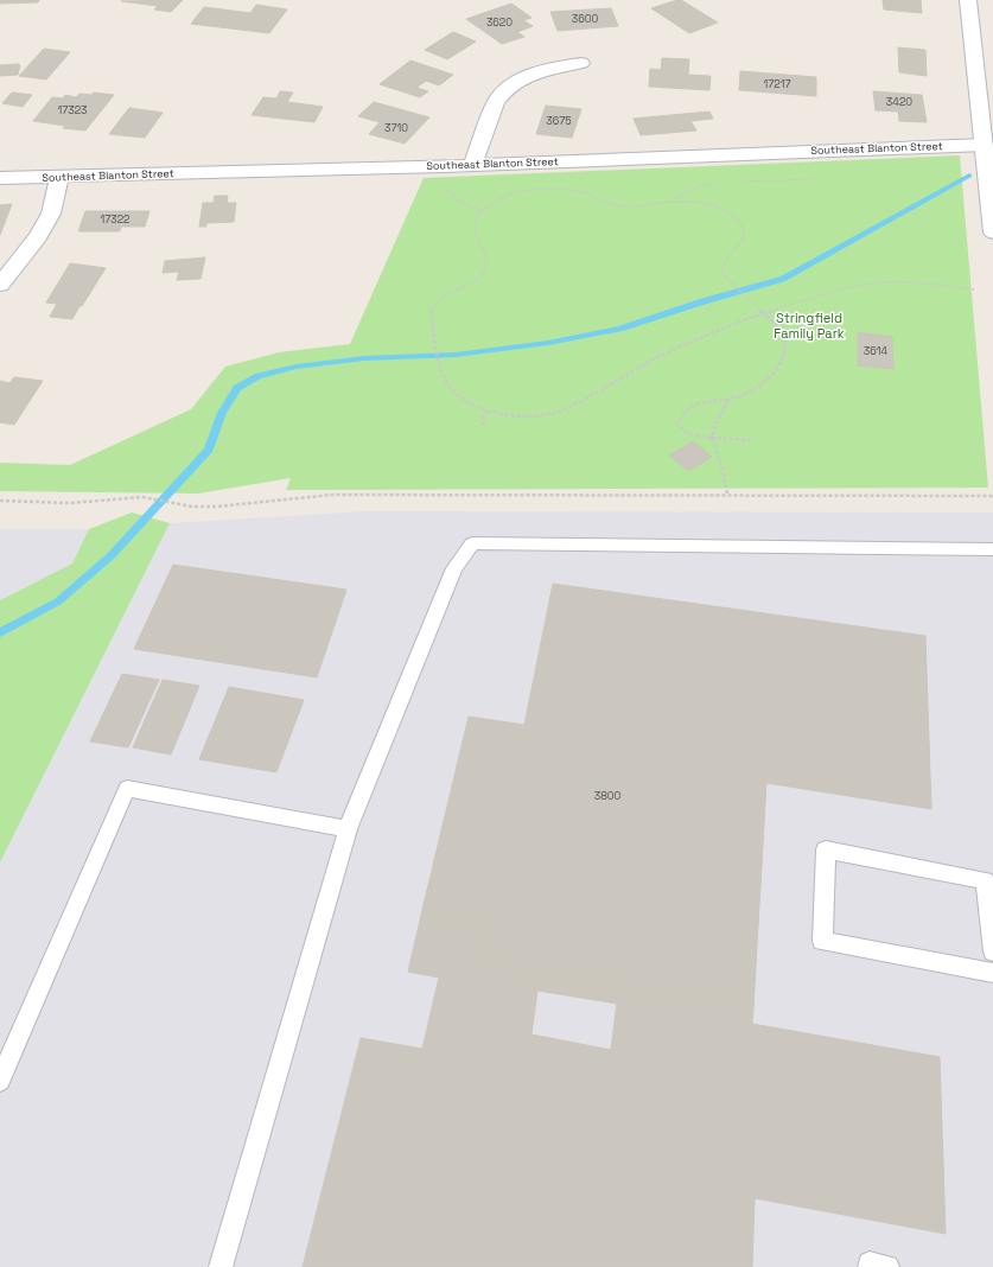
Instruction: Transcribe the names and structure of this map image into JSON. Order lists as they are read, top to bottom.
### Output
{
  "streets": {
    "street": ["Southeast Blanton Street"]
  },
  "parks": ["Stringfield Family Park"],
  "house_numbers": [
    "3600",
    "3620",
    "17217",
    "3420",
    "17323",
    "3675",
    "3710",
    "17322",
    "3614",
    "3800"
  ]
}
